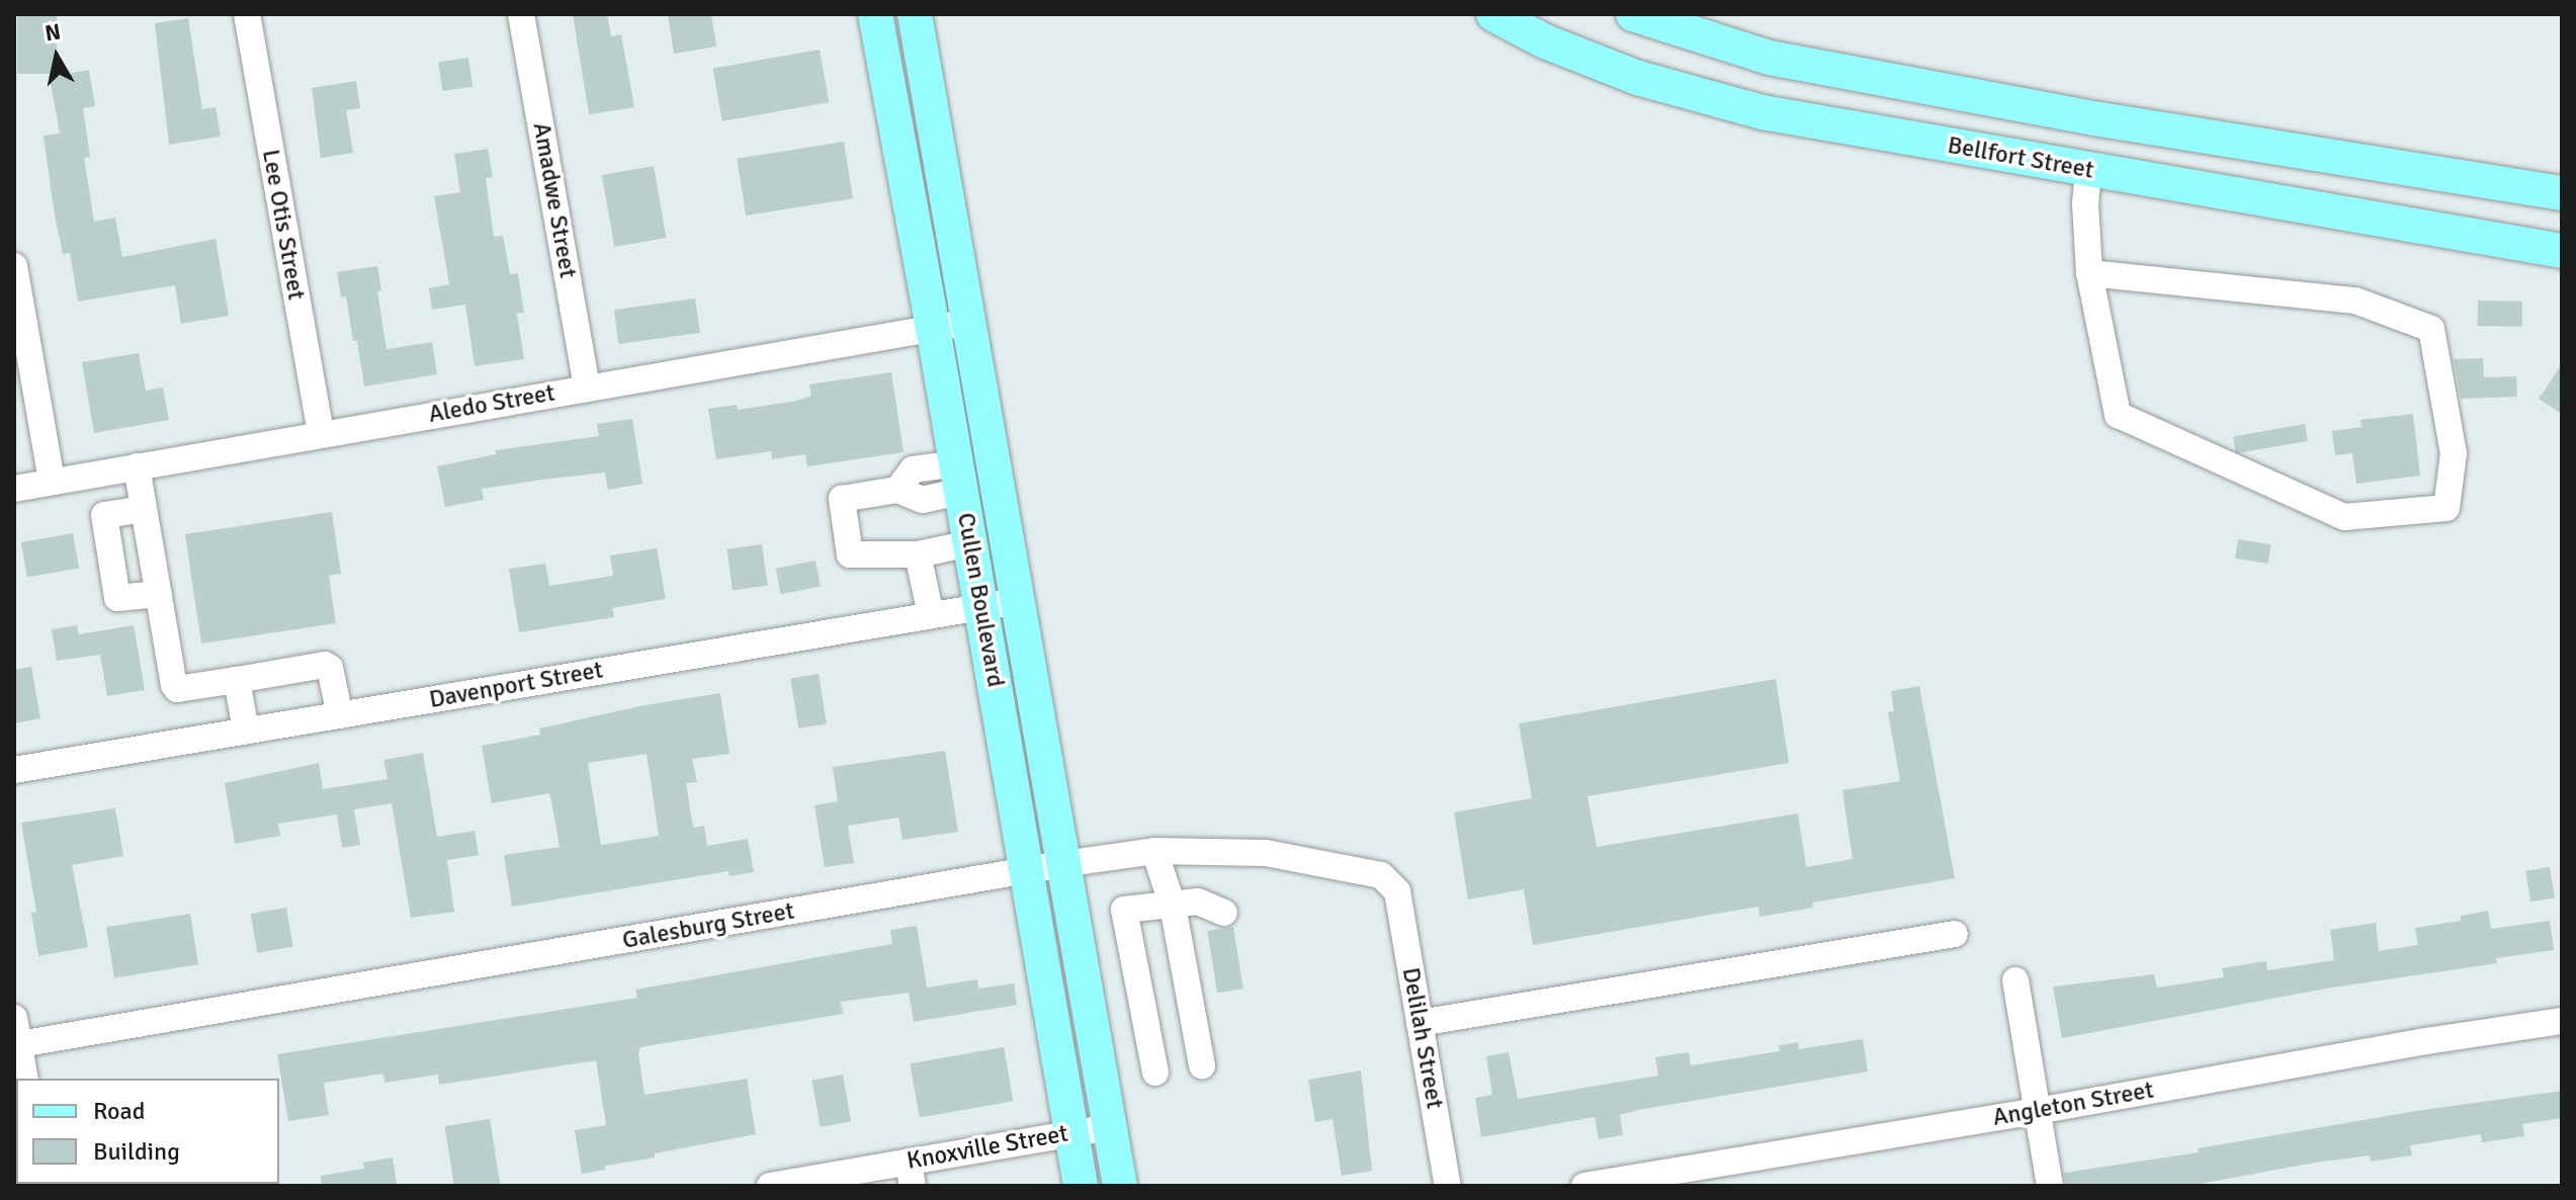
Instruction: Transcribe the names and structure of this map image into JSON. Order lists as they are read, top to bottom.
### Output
{
  "streets": {
    "main road": ["Bellfort Street", "Cullen Boulevard"],
    "street": [
      "Amadwe Street",
      "Lee Otis Street",
      "Aledo Street",
      "Davenport Street",
      "Galesburg Street",
      "Delilah Street",
      "Angleton Street",
      "Knoxville Street"
    ]
  },
  "crossings": [
    ["Amadwe Street", "Aledo Street"],
    ["Lee Otis Street", "Aledo Street"],
    ["Aledo Street", "Cullen Boulevard"],
    ["Cullen Boulevard", "Davenport Street"],
    ["Cullen Boulevard", "Galesburg Street"],
    ["Cullen Boulevard", "Knoxville Street"],
    ["Galesburg Street", "Delilah Street"]
  ],
  "legend": ["Road", "Building"],
  "north": "top"
}
